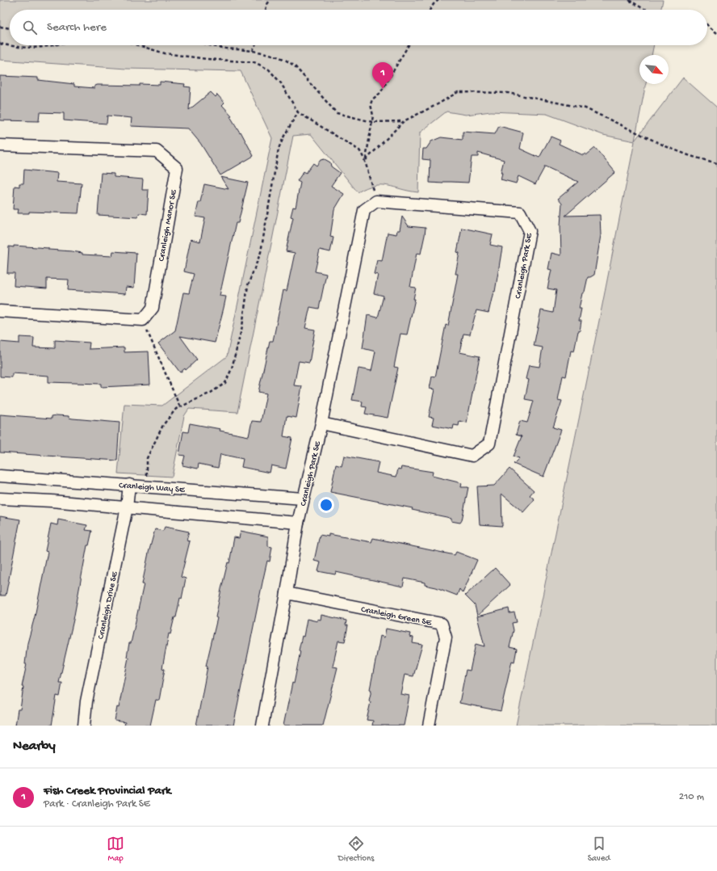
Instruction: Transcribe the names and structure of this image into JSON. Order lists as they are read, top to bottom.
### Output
{
  "streets": {
    "street": [
      "Cranleigh Manor SE",
      "Cranleigh Park SE",
      "Cranleigh Way SE",
      "Cranleigh Drive SE",
      "Cranleigh Green SE"
    ]
  },
  "crossings": [
    ["Cranleigh Park SE", "Cranleigh Way SE"],
    ["Cranleigh Way SE", "Cranleigh Drive SE"]
  ],
  "north": "bottom right",
  "page": {
    "search": "Search here",
    "pins": "1",
    "heading": "Nearby",
    "list": [
      {
        "mark": "1",
        "name": "Fish Creek Provincial Park",
        "note": "Park · Cranleigh Park SE",
        "value": "210 m"
      }
    ],
    "nav": ["Map", "Directions", "Saved"]
  }
}
